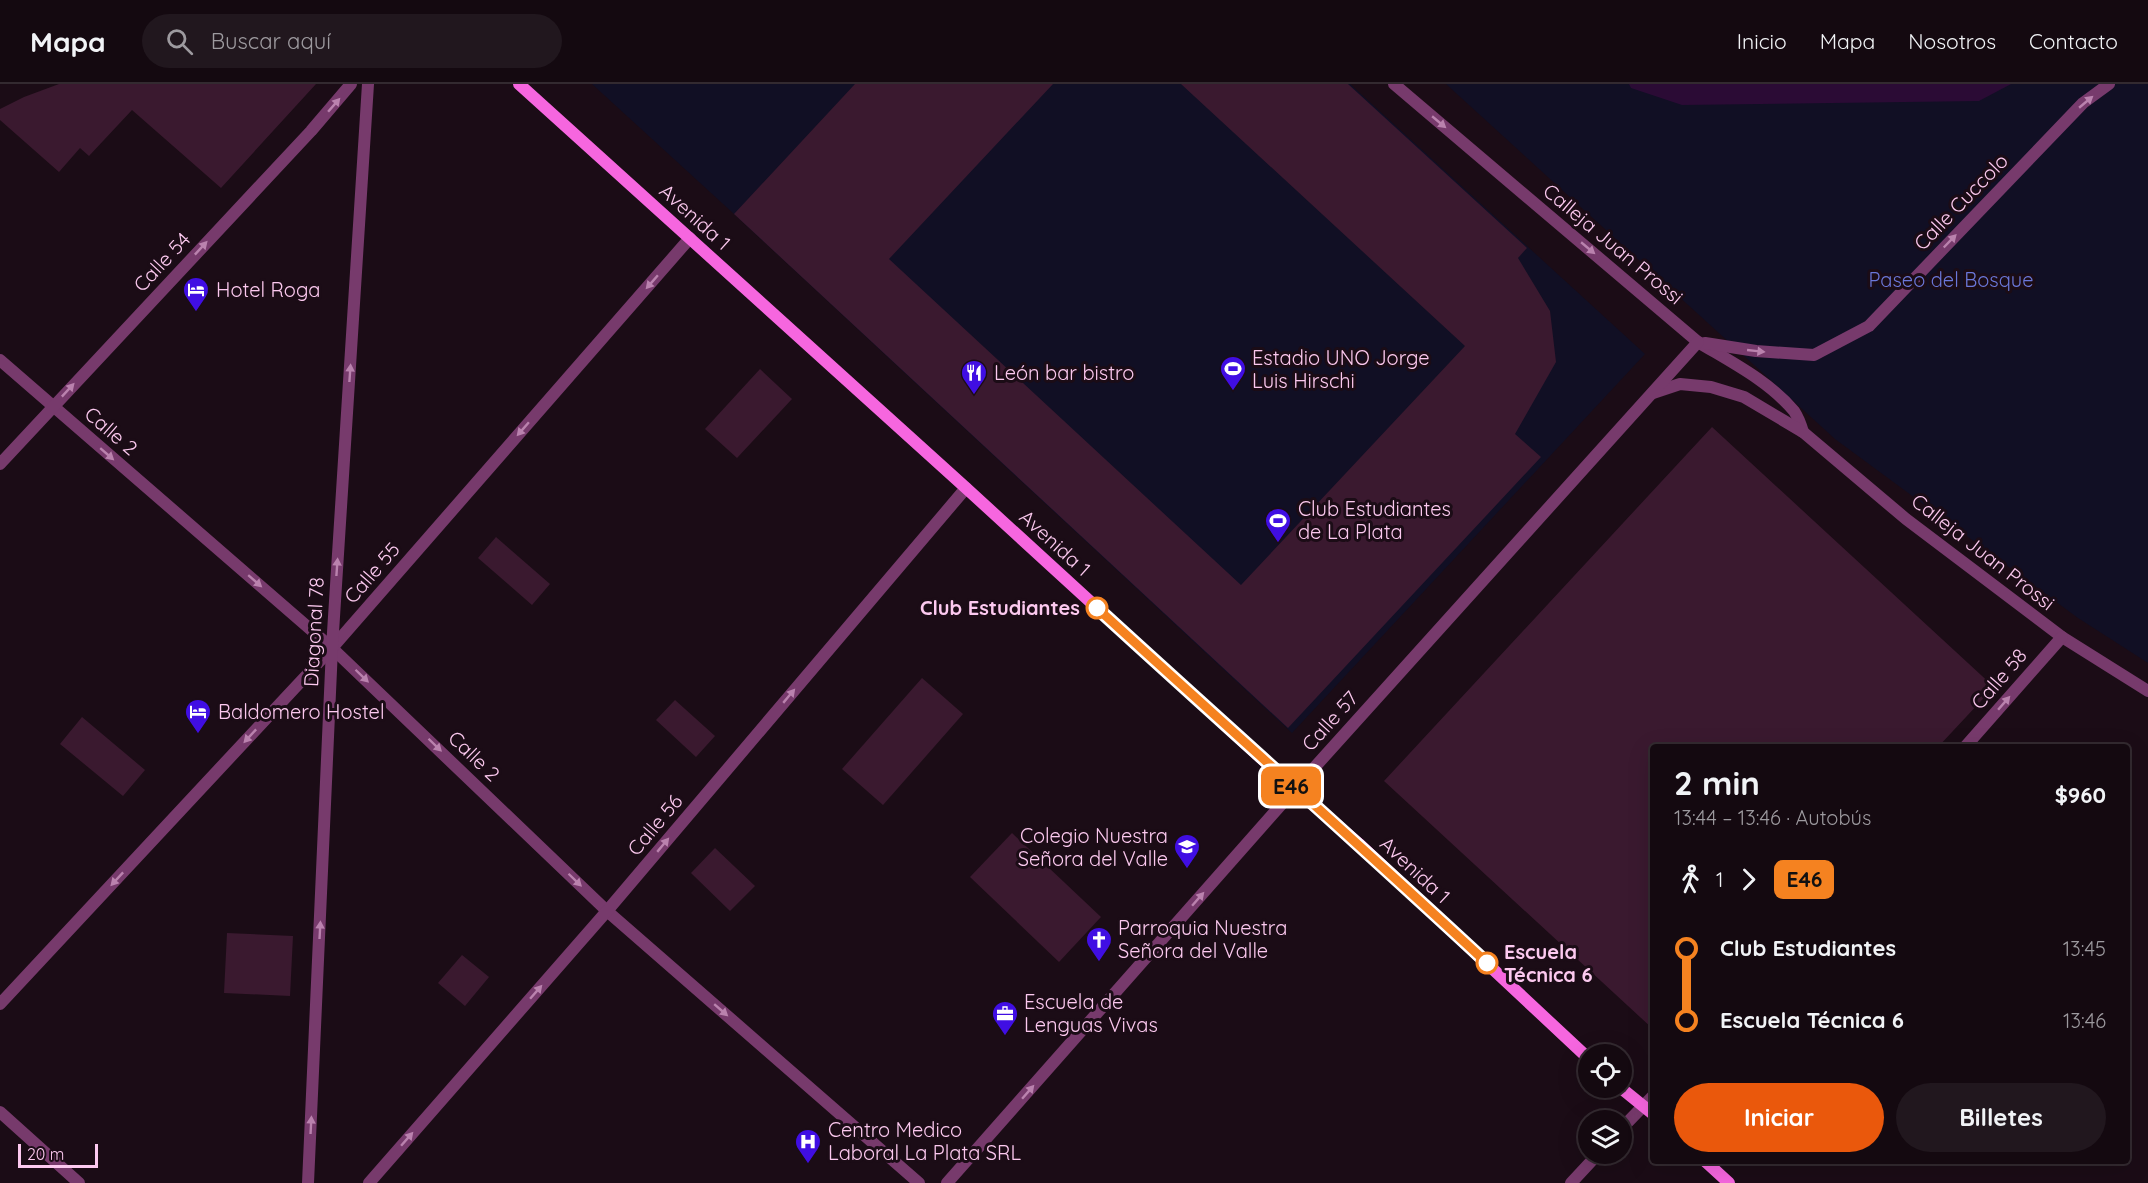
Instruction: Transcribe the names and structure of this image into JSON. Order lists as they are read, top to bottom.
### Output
{
  "streets": {
    "main road": ["Avenida 1"],
    "street": [
      "Calle Cuccolo",
      "Calleja Juan Prossi",
      "Calle 54",
      "Calle 2",
      "Calle 55",
      "Diagonal 78",
      "Calle 58",
      "Calle 57",
      "Calle 56"
    ]
  },
  "crossings": [
    ["Calle Cuccolo", "Calleja Juan Prossi"],
    ["Calle Cuccolo", "Calle 57"],
    ["Avenida 1", "Calle 55"],
    ["Avenida 1", "Calle 57"],
    ["Avenida 1", "Calle 56"],
    ["Calleja Juan Prossi", "Calle 58"],
    ["Calleja Juan Prossi", "Calle 57"],
    ["Calle 54", "Calle 2"],
    ["Calle 2", "Calle 55"],
    ["Calle 2", "Diagonal 78"],
    ["Calle 2", "Calle 56"],
    ["Calle 55", "Diagonal 78"]
  ],
  "one_way": [
    "Calle Cuccolo",
    "Calleja Juan Prossi",
    "Calle 54",
    "Calle 2",
    "Calle 55",
    "Diagonal 78",
    "Calle 58",
    "Calle 57",
    "Calle 56"
  ],
  "parks": ["Paseo del Bosque"],
  "places": {
    "hotel": ["Hotel Roga", "Baldomero Hostel"],
    "sports": ["Estadio UNO Jorge Luis Hirschi", "Club Estudiantes de La Plata"],
    "restaurant": ["León bar bistro"],
    "other": ["Club Estudiantes", "Escuela Técnica 6"],
    "school or university": ["Colegio Nuestra Señora del Valle"],
    "church": ["Parroquia Nuestra Señora del Valle"],
    "office": ["Escuela de Lenguas Vivas"],
    "hospital": ["Centro Medico Laboral La Plata SRL"]
  },
  "lines": ["bus line E46"],
  "scale_bar": "20 m",
  "page": {
    "header": "Mapa",
    "search": "Buscar aquí",
    "nav": [
      "Inicio",
      "Mapa",
      "Nosotros",
      "Contacto"
    ],
    "on_map": "E46",
    "heading": ["2 min", "13:44 – 13:46 · Autobús", "$960"],
    "legs": ["1", "E46"],
    "list": [
      {
        "name": "Club Estudiantes",
        "value": "13:45"
      },
      {
        "name": "Escuela Técnica 6",
        "value": "13:46"
      }
    ],
    "buttons": ["Iniciar", "Billetes"],
    "scale": "20 m"
  }
}
